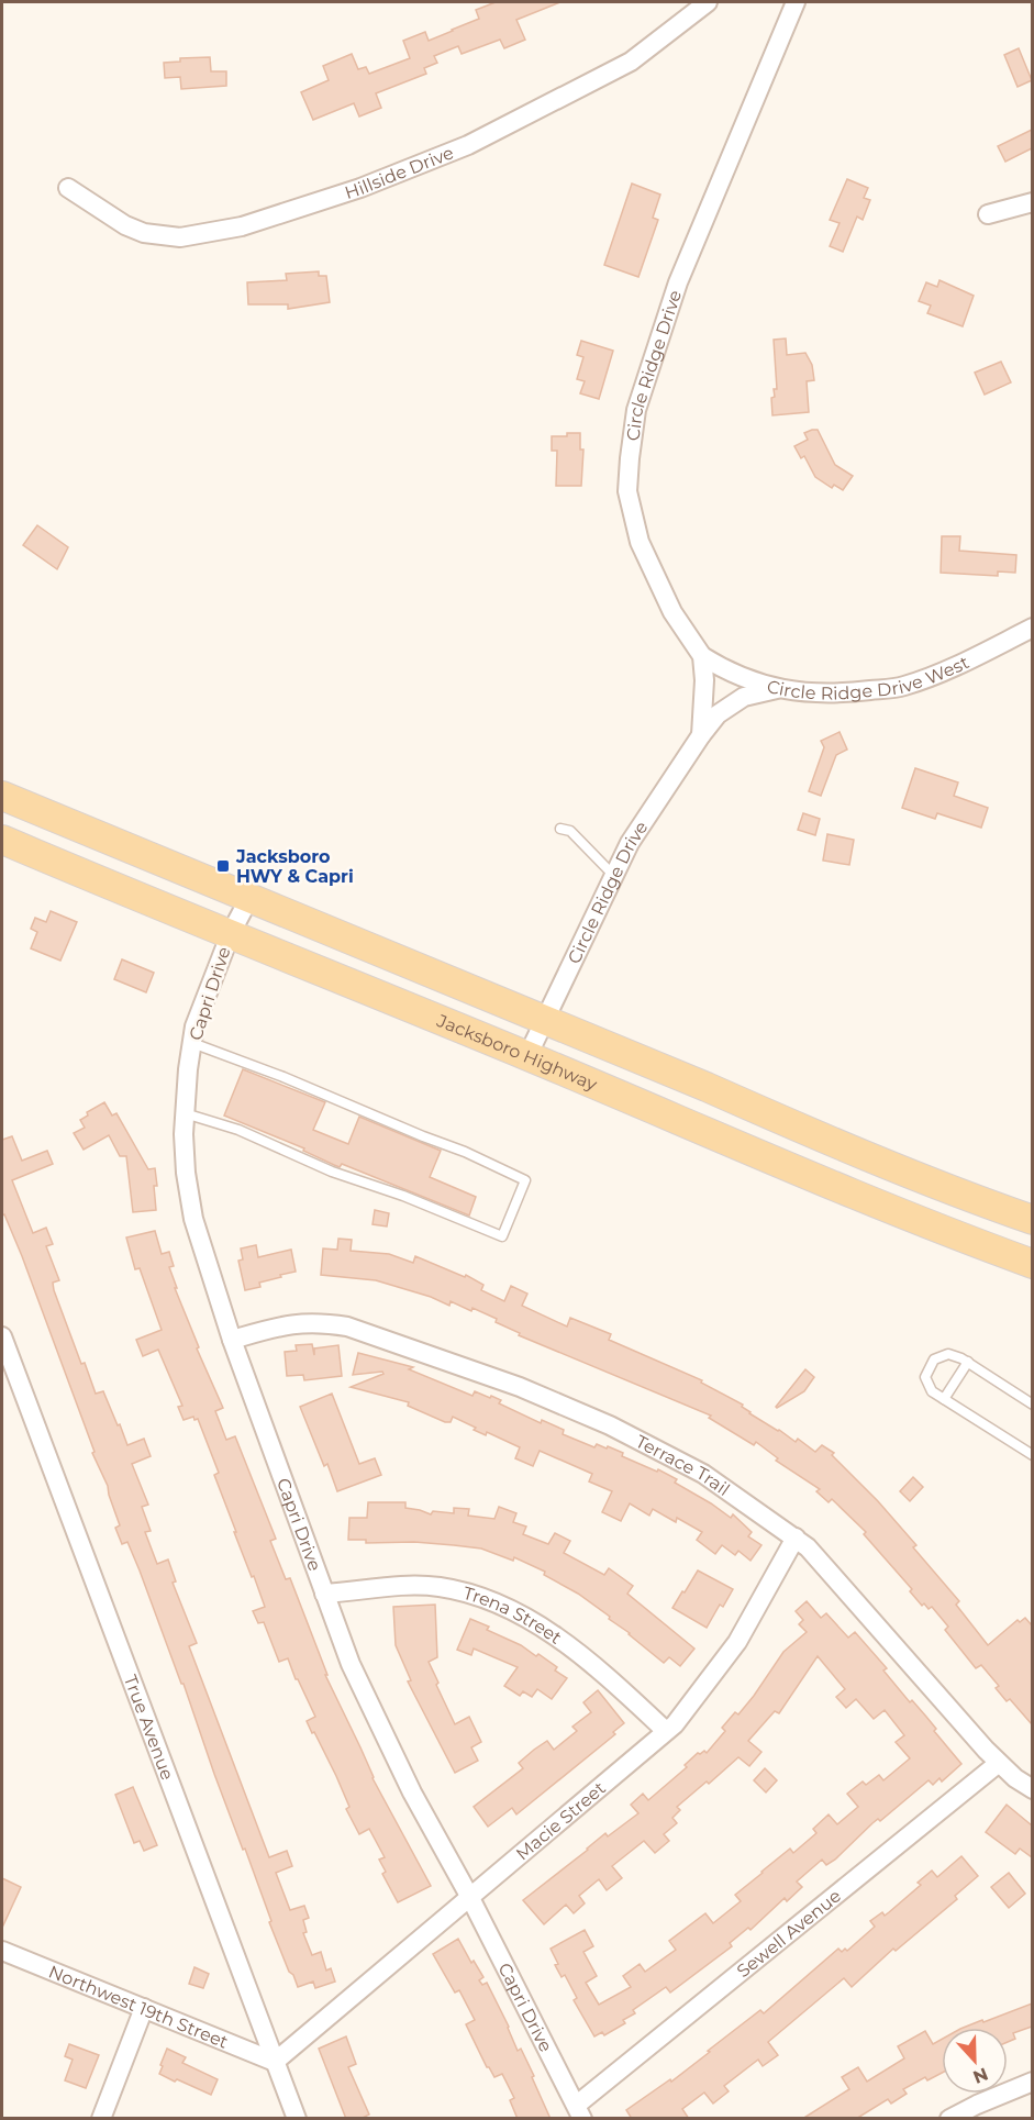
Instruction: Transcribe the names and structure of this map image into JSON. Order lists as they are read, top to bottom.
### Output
{
  "streets": {
    "main road": ["Jacksboro Highway"],
    "street": [
      "Hillside Drive",
      "Circle Ridge Drive",
      "Circle Ridge Drive West",
      "Capri Drive",
      "Terrace Trail",
      "Trena Street",
      "True Avenue",
      "Macie Street",
      "Sewell Avenue",
      "Northwest 19th Street"
    ]
  },
  "crossings": [
    ["Circle Ridge Drive", "Circle Ridge Drive West"],
    ["Capri Drive", "Jacksboro Highway"],
    ["Capri Drive", "Terrace Trail"],
    ["Capri Drive", "Trena Street"],
    ["Capri Drive", "Macie Street"],
    ["Capri Drive", "Sewell Avenue"],
    ["Terrace Trail", "Macie Street"],
    ["Terrace Trail", "Sewell Avenue"],
    ["Trena Street", "Macie Street"],
    ["True Avenue", "Macie Street"],
    ["True Avenue", "Northwest 19th Street"],
    ["Macie Street", "Northwest 19th Street"]
  ],
  "places": {
    "transit": ["Jacksboro HWY & Capri"]
  },
  "north": "bottom"
}
